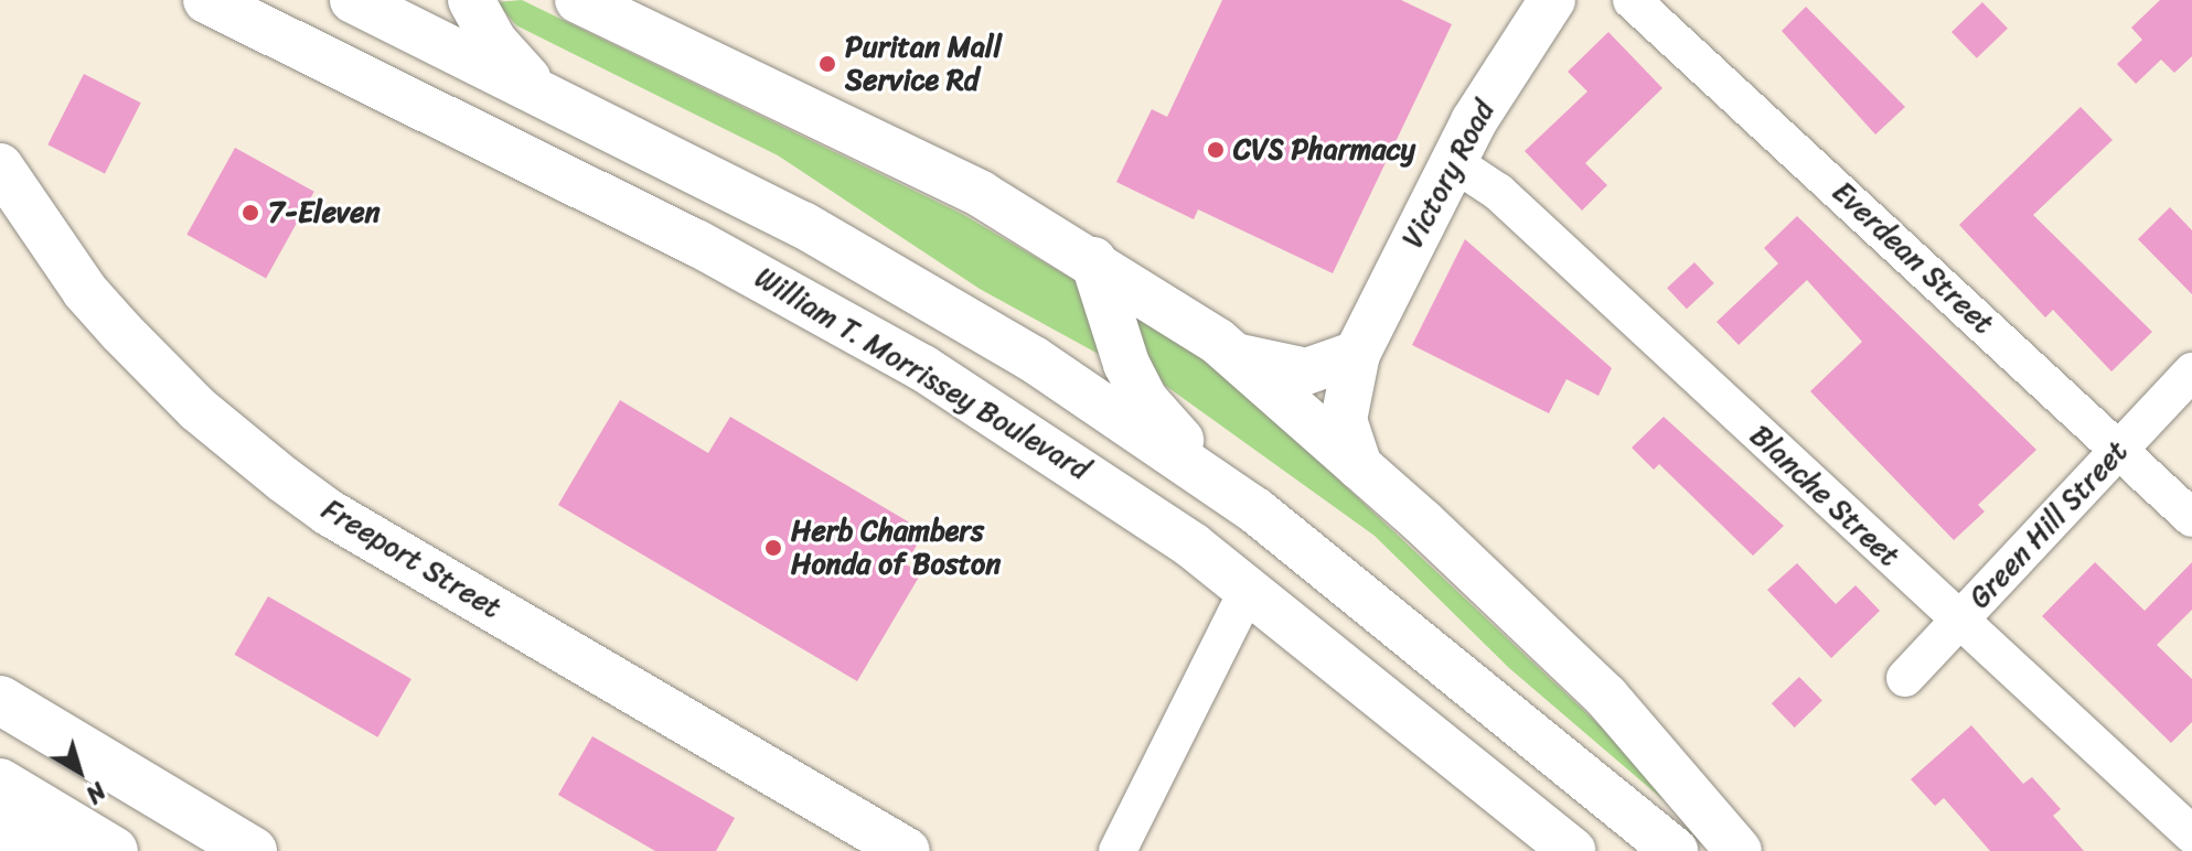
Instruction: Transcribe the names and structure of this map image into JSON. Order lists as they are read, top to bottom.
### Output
{
  "streets": {
    "main road": ["Victory Road", "William T. Morrissey Boulevard", "Freeport Street"],
    "street": ["Everdean Street", "Blanche Street", "Green Hill Street"]
  },
  "crossings": [
    ["Victory Road", "Blanche Street"],
    ["Everdean Street", "Green Hill Street"],
    ["Blanche Street", "Green Hill Street"]
  ],
  "places": [
    "Puritan Mall Service Rd",
    "CVS Pharmacy",
    "7-Eleven",
    "Herb Chambers Honda of Boston"
  ],
  "north": "bottom right"
}
